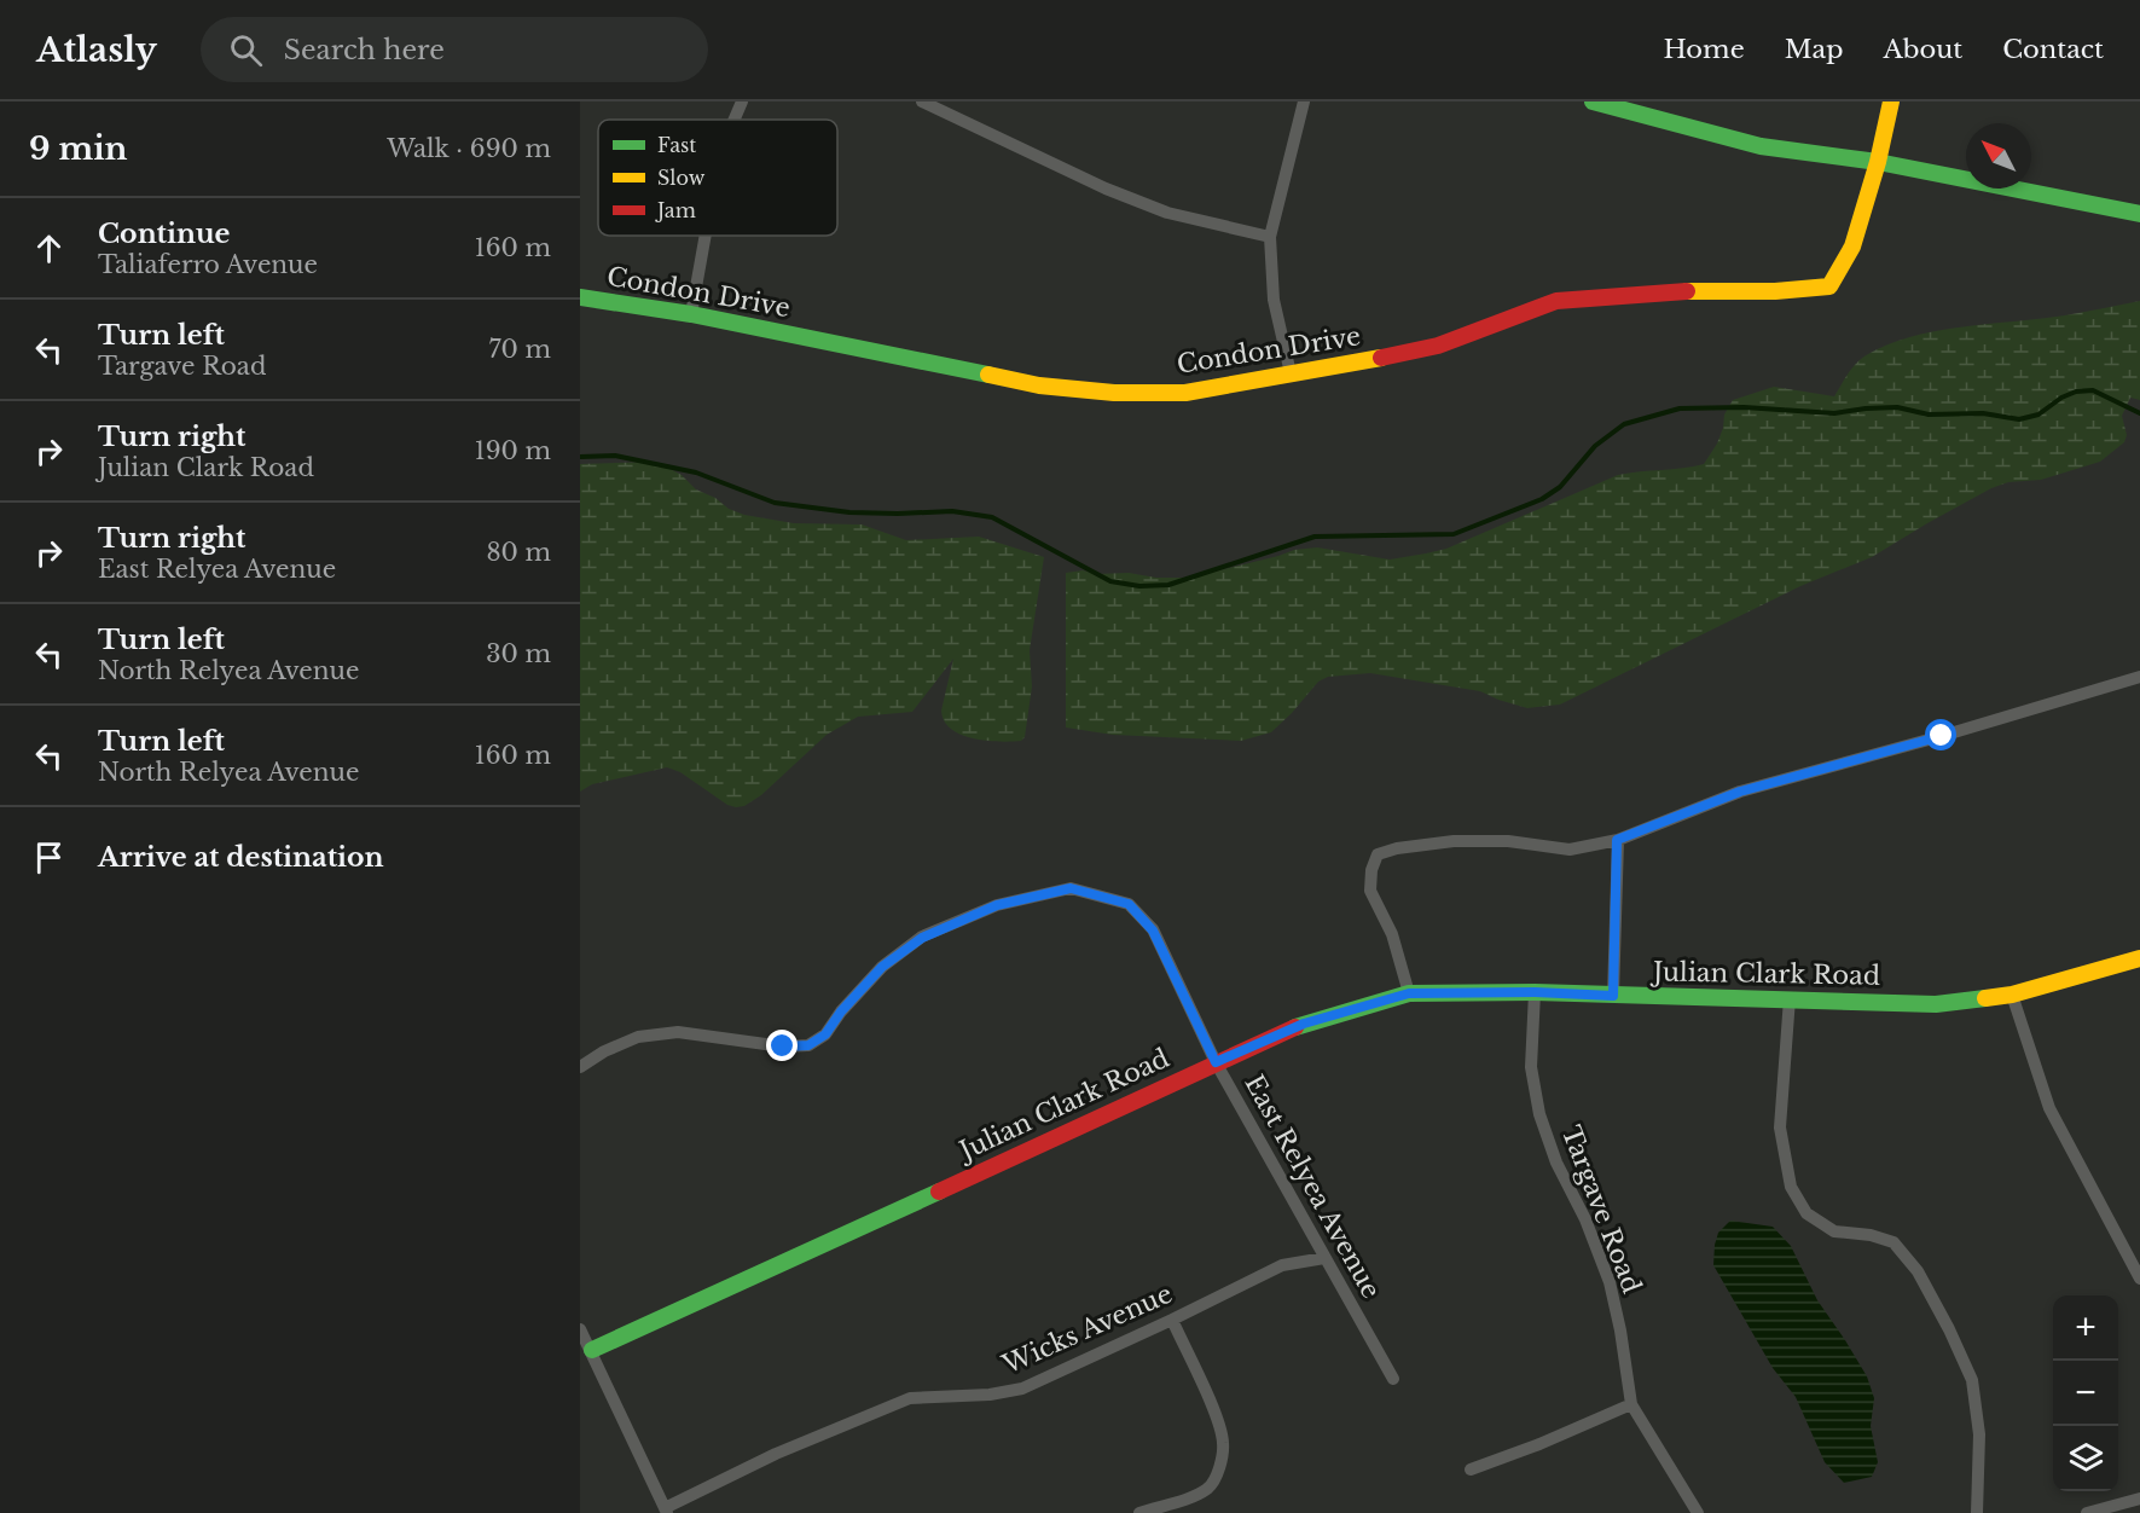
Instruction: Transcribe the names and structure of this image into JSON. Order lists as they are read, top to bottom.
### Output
{
  "streets": {
    "street": [
      "Condon Drive",
      "Julian Clark Road",
      "East Relyea Avenue",
      "Targave Road",
      "Wicks Avenue"
    ]
  },
  "crossings": [
    ["Julian Clark Road", "East Relyea Avenue"],
    ["Julian Clark Road", "Targave Road"],
    ["East Relyea Avenue", "Wicks Avenue"]
  ],
  "legend": ["Fast", "Slow", "Jam"],
  "north": "top left",
  "page": {
    "header": "Atlasly",
    "search": "Search here",
    "nav": [
      "Home",
      "Map",
      "About",
      "Contact"
    ],
    "heading": ["9 min", "Walk · 690 m"],
    "list": [
      ["Continue", "Taliaferro Avenue", "160 m"],
      ["Turn left", "Targave Road", "70 m"],
      ["Turn right", "Julian Clark Road", "190 m"],
      ["Turn right", "East Relyea Avenue", "80 m"],
      ["Turn left", "North Relyea Avenue", "30 m"],
      ["Turn left", "North Relyea Avenue", "160 m"],
      "Arrive at destination"
    ],
    "map_buttons": ["+", "−"]
  }
}
